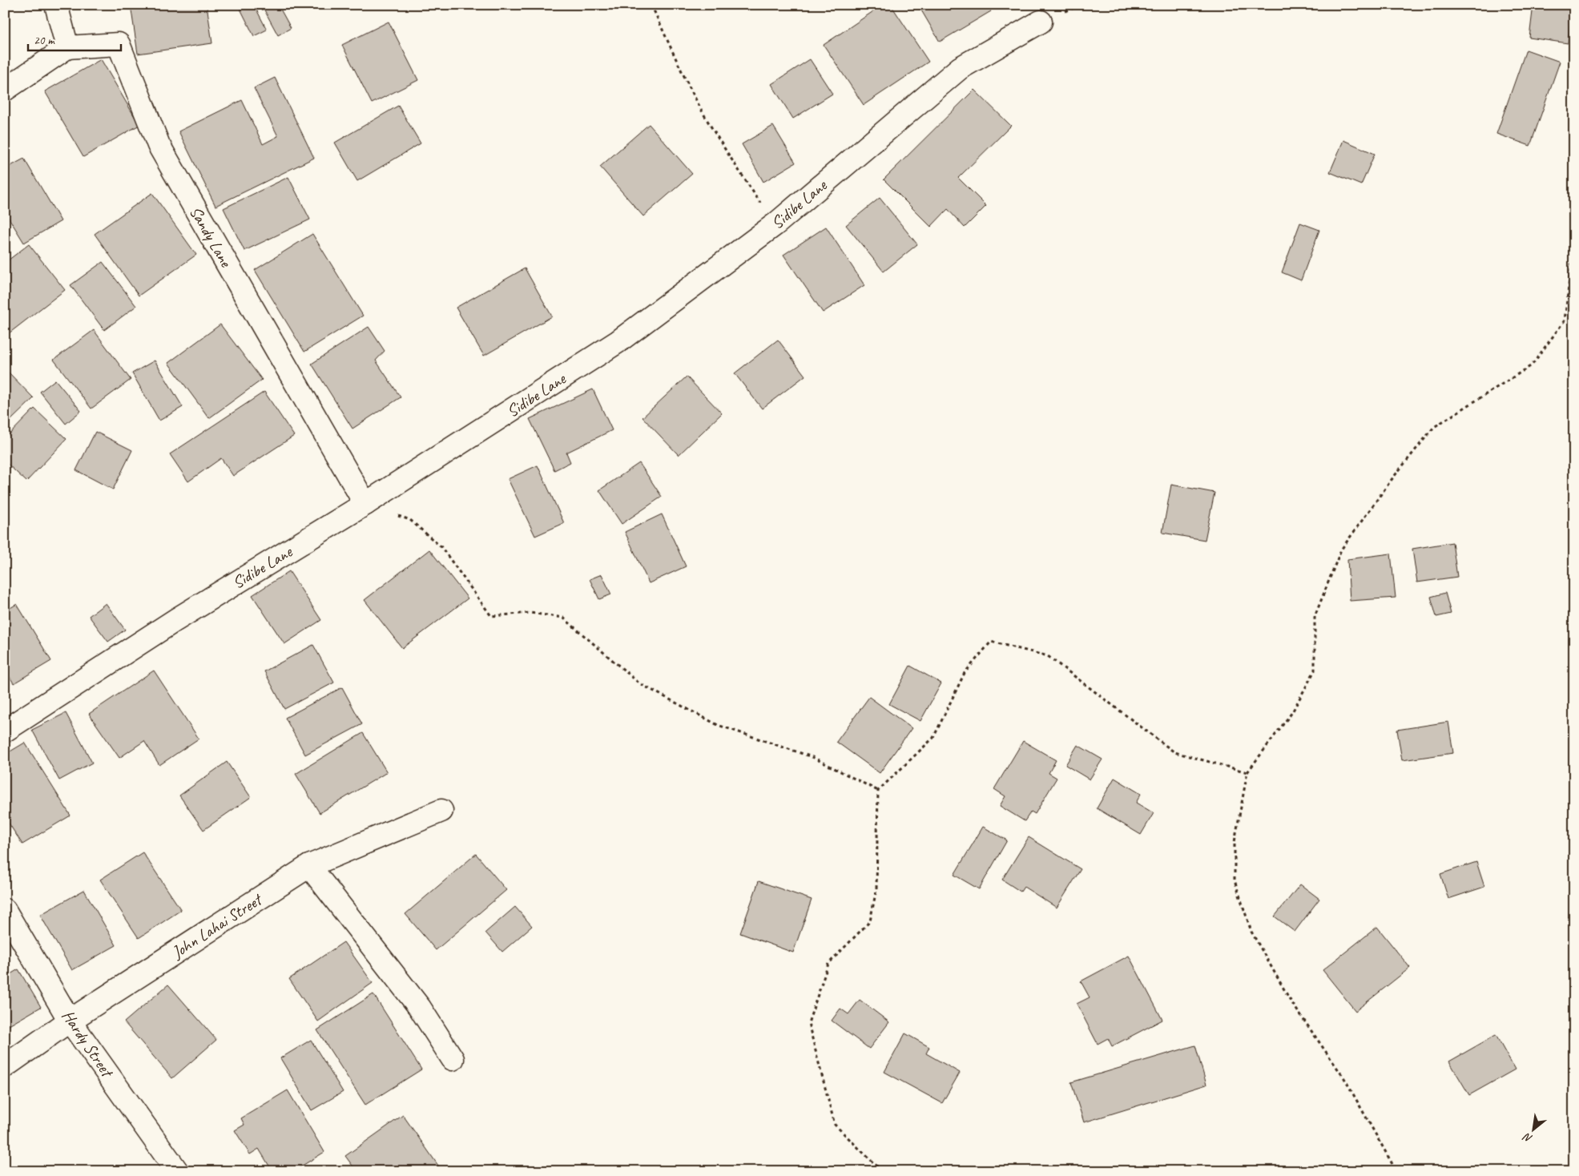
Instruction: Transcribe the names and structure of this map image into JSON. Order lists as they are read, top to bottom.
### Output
{
  "streets": {
    "street": [
      "Sidibe Lane",
      "Sandy Lane",
      "John Lahai Street",
      "Hardy Street"
    ]
  },
  "crossings": [
    ["Sidibe Lane", "Sandy Lane"],
    ["John Lahai Street", "Hardy Street"]
  ],
  "scale_bar": "20 m",
  "north": "bottom left"
}
